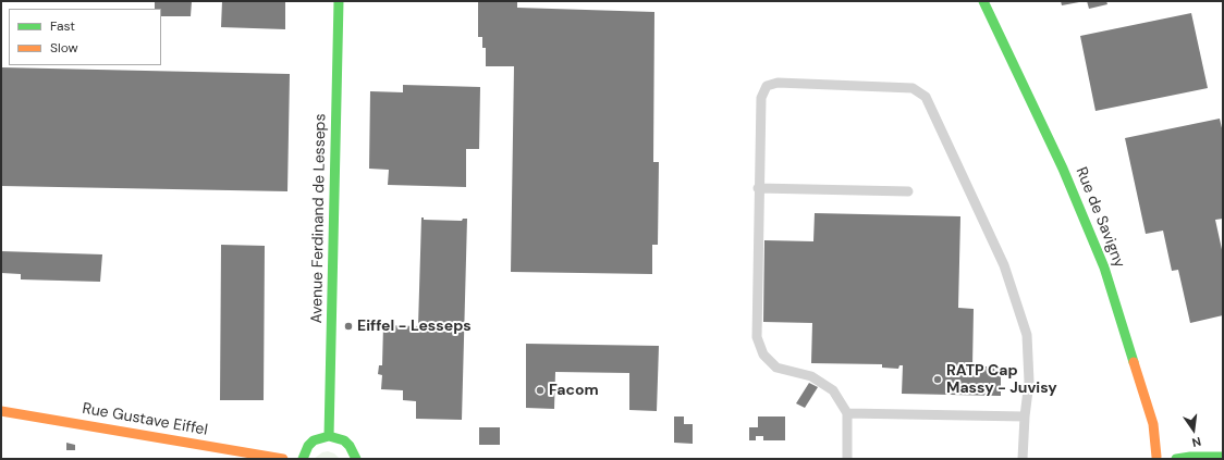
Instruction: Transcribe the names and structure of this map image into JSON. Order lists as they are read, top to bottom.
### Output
{
  "streets": {
    "street": ["Rue de Savigny", "Avenue Ferdinand de Lesseps", "Rue Gustave Eiffel"]
  },
  "places": ["Eiffel - Lesseps", "RATP Cap Massy - Juvisy", "Facom"],
  "legend": ["Fast", "Slow"],
  "north": "bottom"
}
